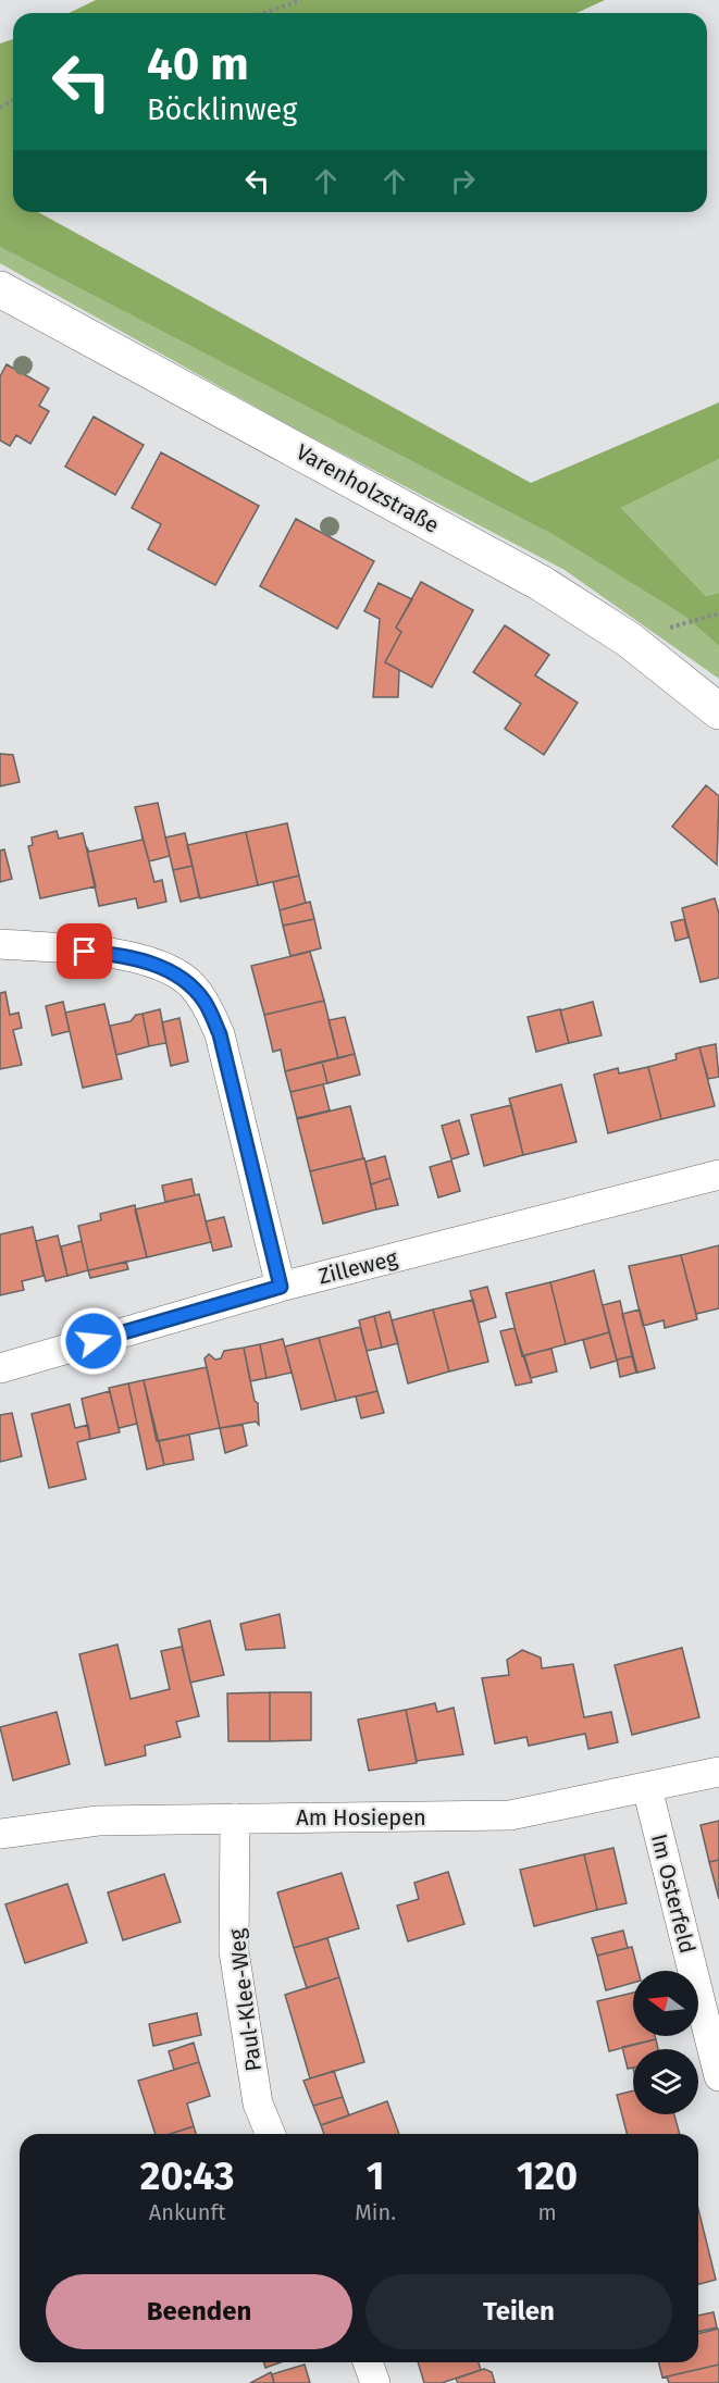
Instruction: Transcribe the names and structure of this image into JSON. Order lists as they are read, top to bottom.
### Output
{
  "streets": {
    "street": [
      "Varenholzstraße",
      "Zilleweg",
      "Am Hosiepen",
      "Im Osterfeld",
      "Paul-Klee-Weg"
    ]
  },
  "crossings": [
    ["Am Hosiepen", "Im Osterfeld"],
    ["Am Hosiepen", "Paul-Klee-Weg"]
  ],
  "north": "left",
  "page": {
    "turn": ["40 m", "Böcklinweg"],
    "eta": [
      "20:43",
      "Ankunft",
      "1",
      "Min.",
      "120",
      "m"
    ],
    "buttons": ["Beenden", "Teilen"]
  }
}
